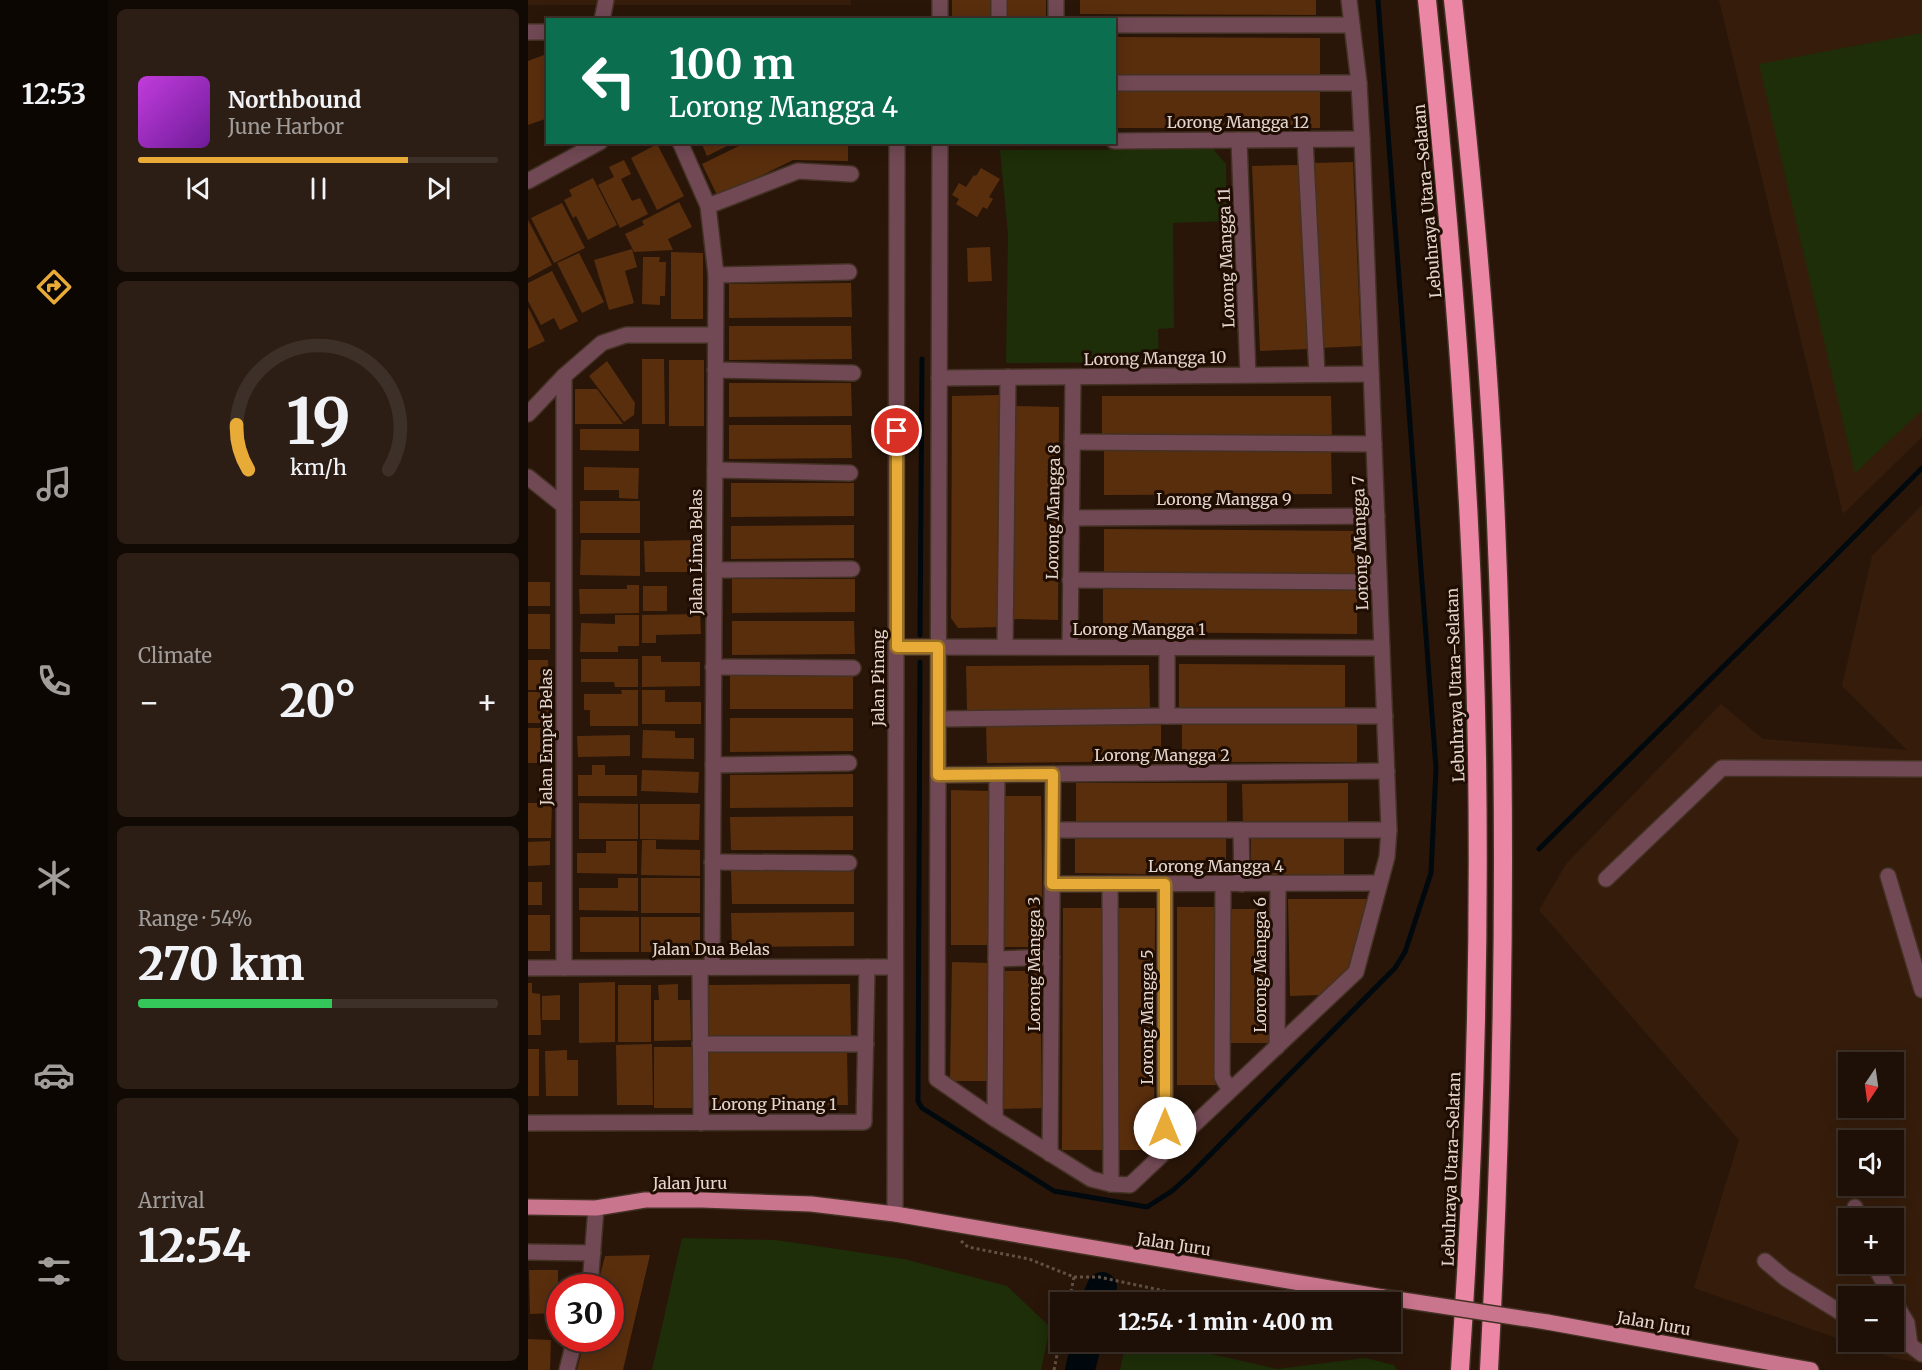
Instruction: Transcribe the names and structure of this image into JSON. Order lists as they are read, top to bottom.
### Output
{
  "streets": {
    "highway": ["Lebuhraya Utara–Selatan"],
    "main road": ["Jalan Juru"],
    "street": [
      "Lorong Mangga 12",
      "Lorong Mangga 11",
      "Lorong Mangga 10",
      "Lorong Mangga 9",
      "Lorong Mangga 8",
      "Lorong Mangga 7",
      "Jalan Lima Belas",
      "Lorong Mangga 1",
      "Jalan Pinang",
      "Jalan Empat Belas",
      "Lorong Mangga 2",
      "Lorong Mangga 4",
      "Jalan Dua Belas",
      "Lorong Mangga 3",
      "Lorong Mangga 6",
      "Lorong Mangga 5",
      "Lorong Pinang 1"
    ]
  },
  "crossings": [
    ["Lorong Mangga 12", "Lorong Mangga 11"],
    ["Lorong Mangga 12", "Lorong Mangga 7"],
    ["Lorong Mangga 11", "Lorong Mangga 10"],
    ["Lorong Mangga 10", "Lorong Mangga 8"],
    ["Lorong Mangga 10", "Lorong Mangga 7"],
    ["Lorong Mangga 9", "Lorong Mangga 8"],
    ["Lorong Mangga 9", "Lorong Mangga 7"],
    ["Lorong Mangga 8", "Lorong Mangga 1"],
    ["Lorong Mangga 7", "Lorong Mangga 1"],
    ["Lorong Mangga 7", "Lorong Mangga 2"],
    ["Lorong Mangga 7", "Lorong Mangga 4"],
    ["Lorong Mangga 7", "Lorong Mangga 6"],
    ["Lorong Mangga 7", "Lorong Mangga 5"],
    ["Jalan Lima Belas", "Jalan Dua Belas"],
    ["Jalan Lima Belas", "Lorong Pinang 1"],
    ["Lorong Mangga 1", "Jalan Pinang"],
    ["Jalan Pinang", "Jalan Dua Belas"],
    ["Jalan Pinang", "Jalan Juru"],
    ["Jalan Empat Belas", "Jalan Dua Belas"],
    ["Lorong Mangga 2", "Lorong Mangga 3"],
    ["Lorong Mangga 4", "Lorong Mangga 3"],
    ["Lorong Mangga 4", "Lorong Mangga 6"],
    ["Lorong Mangga 4", "Lorong Mangga 5"],
    ["Jalan Dua Belas", "Lorong Pinang 1"]
  ],
  "north": "bottom",
  "page": {
    "tabs": "12:53",
    "turn": ["100 m", "Lorong Mangga 4"],
    "song": ["Northbound", "June Harbor"],
    "tile": [
      "Climate",
      ["Range · 54%", "270 km"],
      ["Arrival", "12:54"]
    ],
    "heat": ["−", "20°", "+"],
    "map_buttons": ["+", "−"],
    "limit": "30",
    "trip": "12:54 · 1 min · 400 m",
    "gauge": ["19", "km/h"]
  }
}
